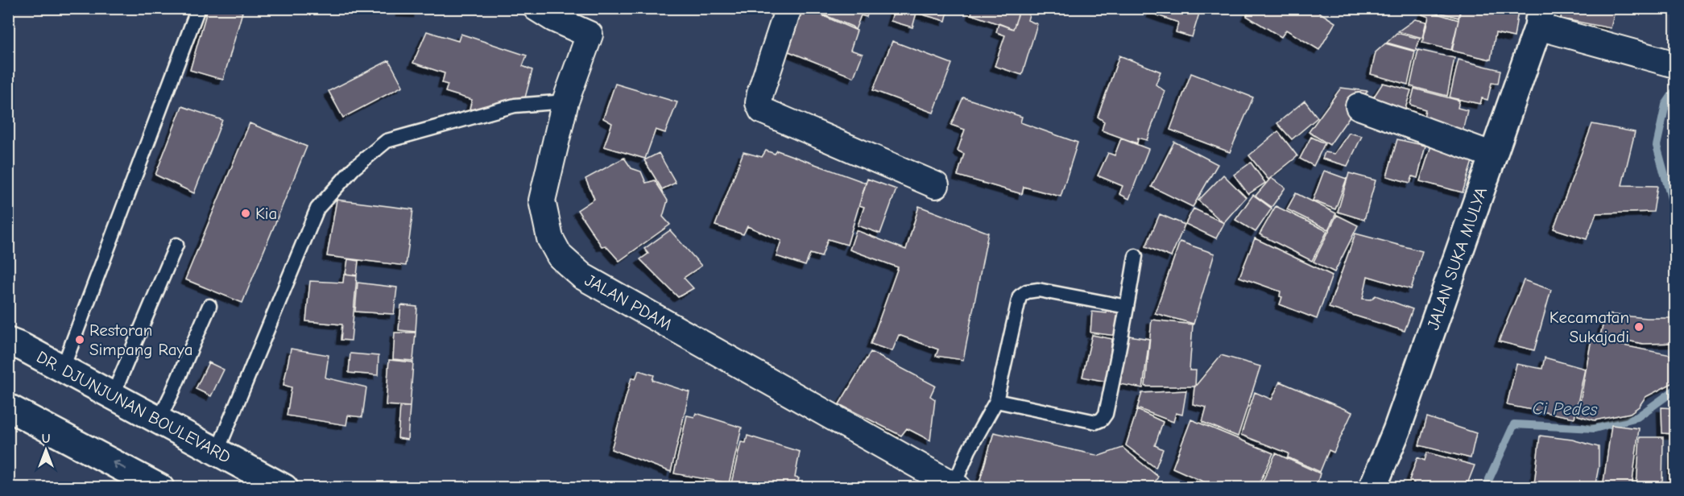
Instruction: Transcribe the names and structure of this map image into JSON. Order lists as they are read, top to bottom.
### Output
{
  "streets": {
    "main road": ["JALAN SUKA MULYA", "DR. DJUNJUNAN BOULEVARD"],
    "street": ["JALAN PDAM"]
  },
  "water": ["Ci Pedes"],
  "places": ["Kia", "Kecamatan Sukajadi", "Restoran Simpang Raya"],
  "north": "top"
}
